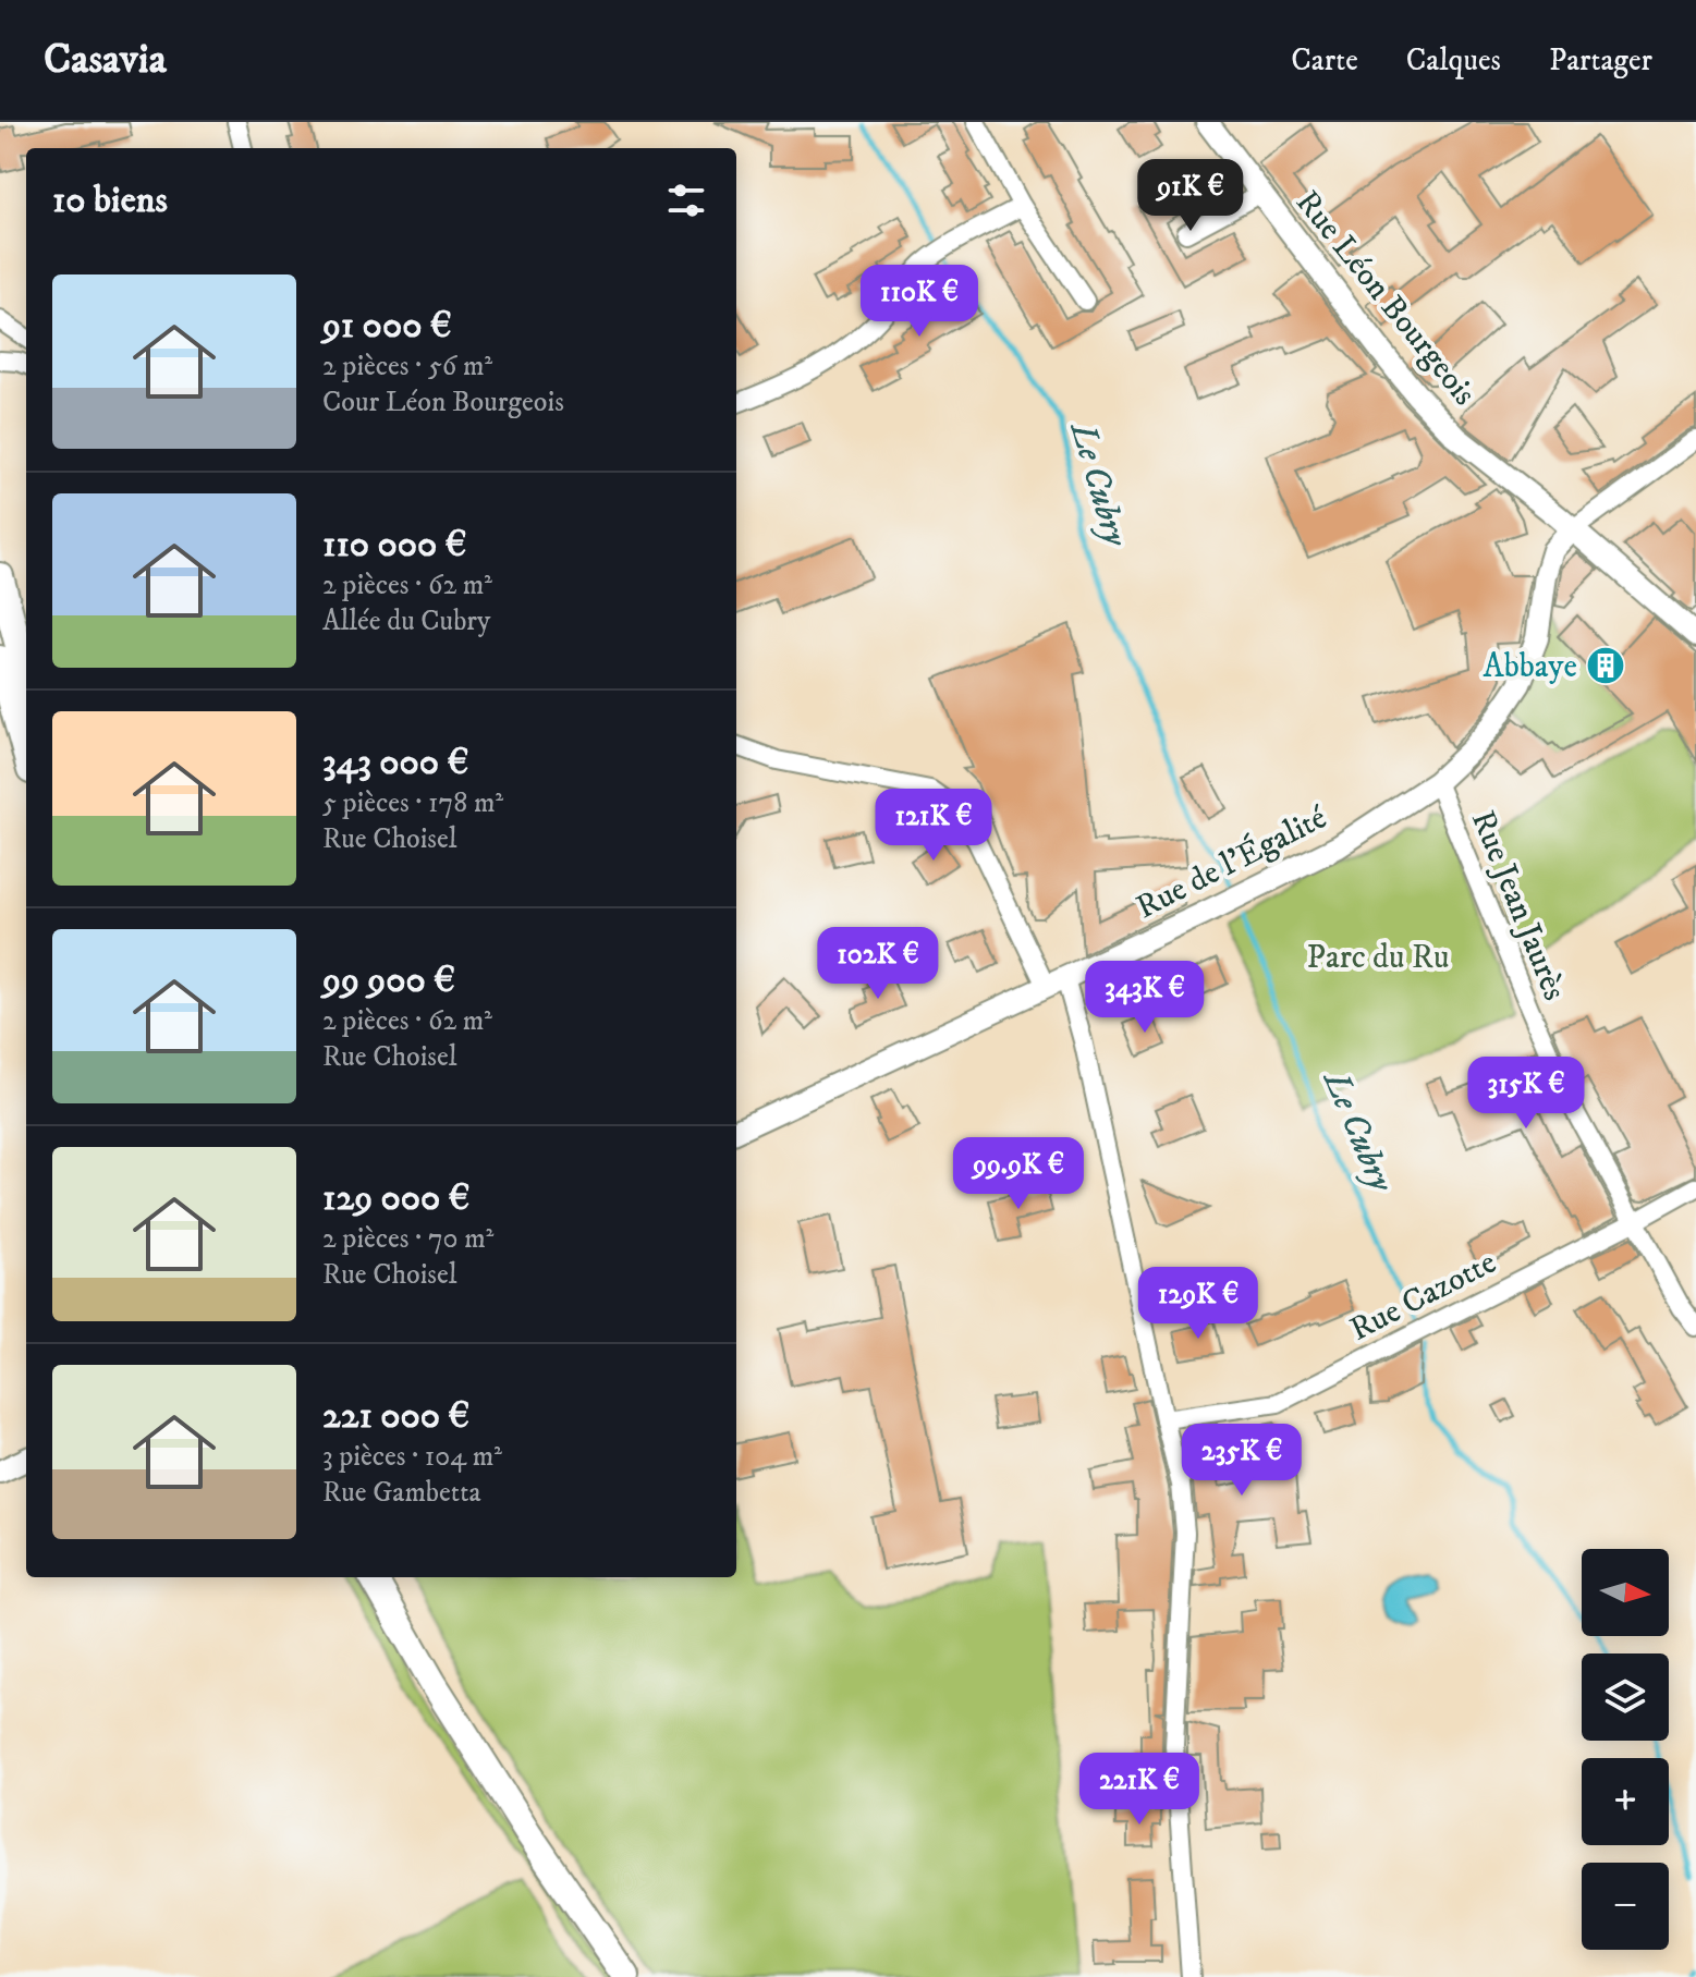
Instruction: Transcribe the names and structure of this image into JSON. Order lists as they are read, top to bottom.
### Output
{
  "streets": {
    "street": [
      "Rue Léon Bourgeois",
      "Rue de l'Égalité",
      "Rue Jean Jaurès",
      "Rue Cazotte"
    ]
  },
  "crossings": [
    ["Rue Léon Bourgeois", "Rue de l'Égalité"],
    ["Rue de l'Égalité", "Rue Jean Jaurès"],
    ["Rue Jean Jaurès", "Rue Cazotte"]
  ],
  "water": ["Le Cubry"],
  "parks": ["Parc du Ru"],
  "places": {
    "building": ["Abbaye"]
  },
  "north": "right",
  "page": {
    "header": "Casavia",
    "nav": ["Carte", "Calques", "Partager"],
    "heading": "10 biens",
    "price": [
      "91K €",
      "110K €",
      "121K €",
      "102K €",
      "343K €",
      "315K €",
      "99.9K €",
      "129K €",
      "235K €",
      "221K €"
    ],
    "list": [
      {
        "name": "91 000 €",
        "note": "2 pièces · 56 m² · Cour Léon Bourgeois"
      },
      {
        "name": "110 000 €",
        "note": "2 pièces · 62 m² · Allée du Cubry"
      },
      {
        "name": "343 000 €",
        "note": "5 pièces · 178 m² · Rue Choisel"
      },
      {
        "name": "99 900 €",
        "note": "2 pièces · 62 m² · Rue Choisel"
      },
      {
        "name": "129 000 €",
        "note": "2 pièces · 70 m² · Rue Choisel"
      },
      {
        "name": "221 000 €",
        "note": "3 pièces · 104 m² · Rue Gambetta"
      }
    ],
    "map_buttons": ["+", "−"]
  }
}
